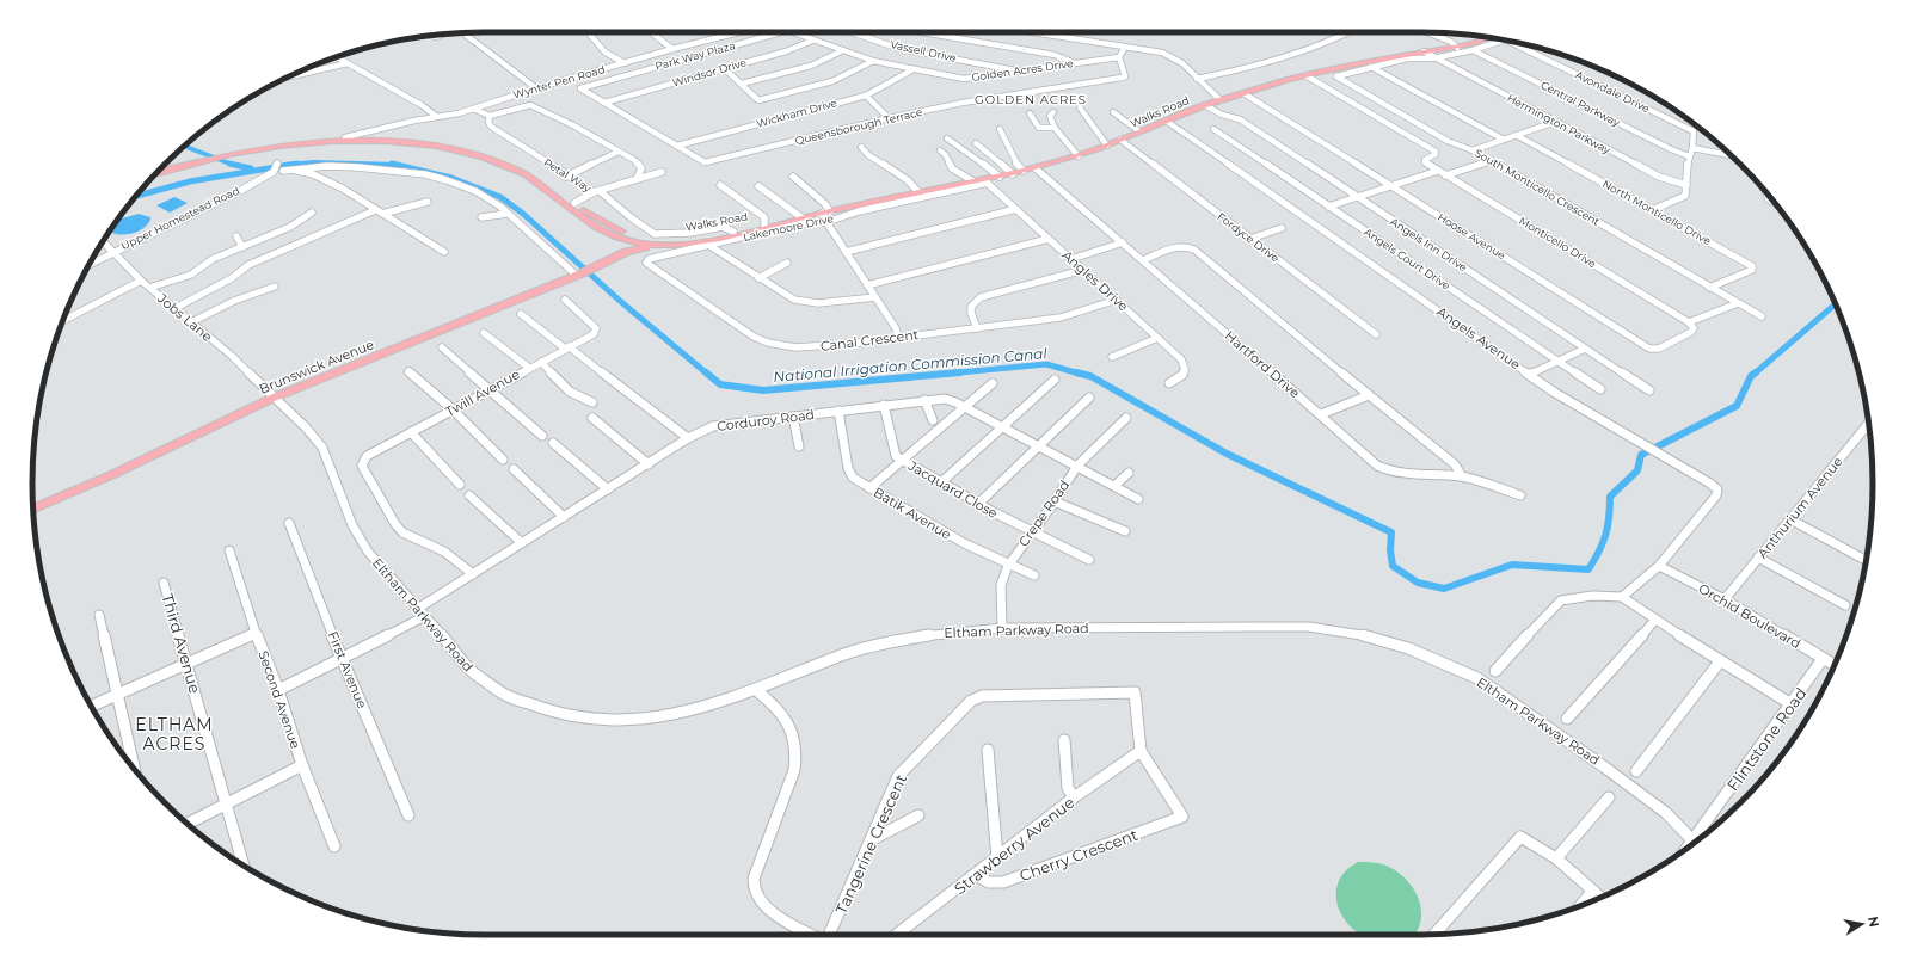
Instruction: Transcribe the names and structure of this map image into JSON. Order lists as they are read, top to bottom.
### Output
{
  "streets": {
    "main road": ["Walks Road", "Brunswick Avenue"],
    "street": [
      "Vassell Drive",
      "Park Way Plaza",
      "Golden Acres Drive",
      "Windsor Drive",
      "Wynter Pen Road",
      "Avondale Drive",
      "Central Parkway",
      "Wickham Drive",
      "Hermington Parkway",
      "Queensborough Terrace",
      "Petal Way",
      "South Monticello Crescent",
      "North Monticello Drive",
      "Upper Homestead Road",
      "Lakemoore Drive",
      "Hoose Avenue",
      "Fordyce Drive",
      "Monticello Drive",
      "Angels Inn Drive",
      "Angels Court Drive",
      "Angles Drive",
      "Jobs Lane",
      "Angels Avenue",
      "Canal Crescent",
      "Hartford Drive",
      "Twill Avenue",
      "Corduroy Road",
      "Jacquard Close",
      "Anthurium Avenue",
      "Batik Avenue",
      "Crepe Road",
      "Eltham Parkway Road",
      "Orchid Boulevard",
      "Third Avenue",
      "First Avenue",
      "Second Avenue",
      "Flintstone Road",
      "Tangerine Crescent",
      "Strawberry Avenue",
      "Cherry Crescent"
    ]
  },
  "crossings": [
    ["Vassell Drive", "Golden Acres Drive"],
    ["Park Way Plaza", "Queensborough Terrace"],
    ["Golden Acres Drive", "Windsor Drive"],
    ["Golden Acres Drive", "Wickham Drive"],
    ["Golden Acres Drive", "Queensborough Terrace"],
    ["Windsor Drive", "Queensborough Terrace"],
    ["Walks Road", "Hermington Parkway"],
    ["Walks Road", "Lakemoore Drive"],
    ["Walks Road", "Hoose Avenue"],
    ["Walks Road", "Fordyce Drive"],
    ["Walks Road", "Monticello Drive"],
    ["Walks Road", "Angels Inn Drive"],
    ["Walks Road", "Angles Drive"],
    ["Walks Road", "Angels Avenue"],
    ["Walks Road", "Hartford Drive"],
    ["Walks Road", "Brunswick Avenue"],
    ["Wickham Drive", "Queensborough Terrace"],
    ["South Monticello Crescent", "North Monticello Drive"],
    ["Upper Homestead Road", "Jobs Lane"],
    ["Lakemoore Drive", "Angles Drive"],
    ["Lakemoore Drive", "Canal Crescent"],
    ["Hoose Avenue", "Monticello Drive"],
    ["Angles Drive", "Canal Crescent"],
    ["Jobs Lane", "Brunswick Avenue"],
    ["Jobs Lane", "Eltham Parkway Road"],
    ["Angels Avenue", "Orchid Boulevard"],
    ["Brunswick Avenue", "Eltham Parkway Road"],
    ["Twill Avenue", "Corduroy Road"],
    ["Corduroy Road", "Jacquard Close"],
    ["Corduroy Road", "Batik Avenue"],
    ["Corduroy Road", "Crepe Road"],
    ["Corduroy Road", "Eltham Parkway Road"],
    ["Jacquard Close", "Crepe Road"],
    ["Anthurium Avenue", "Orchid Boulevard"],
    ["Batik Avenue", "Crepe Road"],
    ["Crepe Road", "Eltham Parkway Road"],
    ["Orchid Boulevard", "Flintstone Road"],
    ["Tangerine Crescent", "Strawberry Avenue"],
    ["Tangerine Crescent", "Cherry Crescent"],
    ["Strawberry Avenue", "Cherry Crescent"]
  ],
  "districts": ["GOLDEN ACRES", "ELTHAM ACRES"],
  "water": ["National Irrigation Commission Canal"],
  "north": "right"
}
